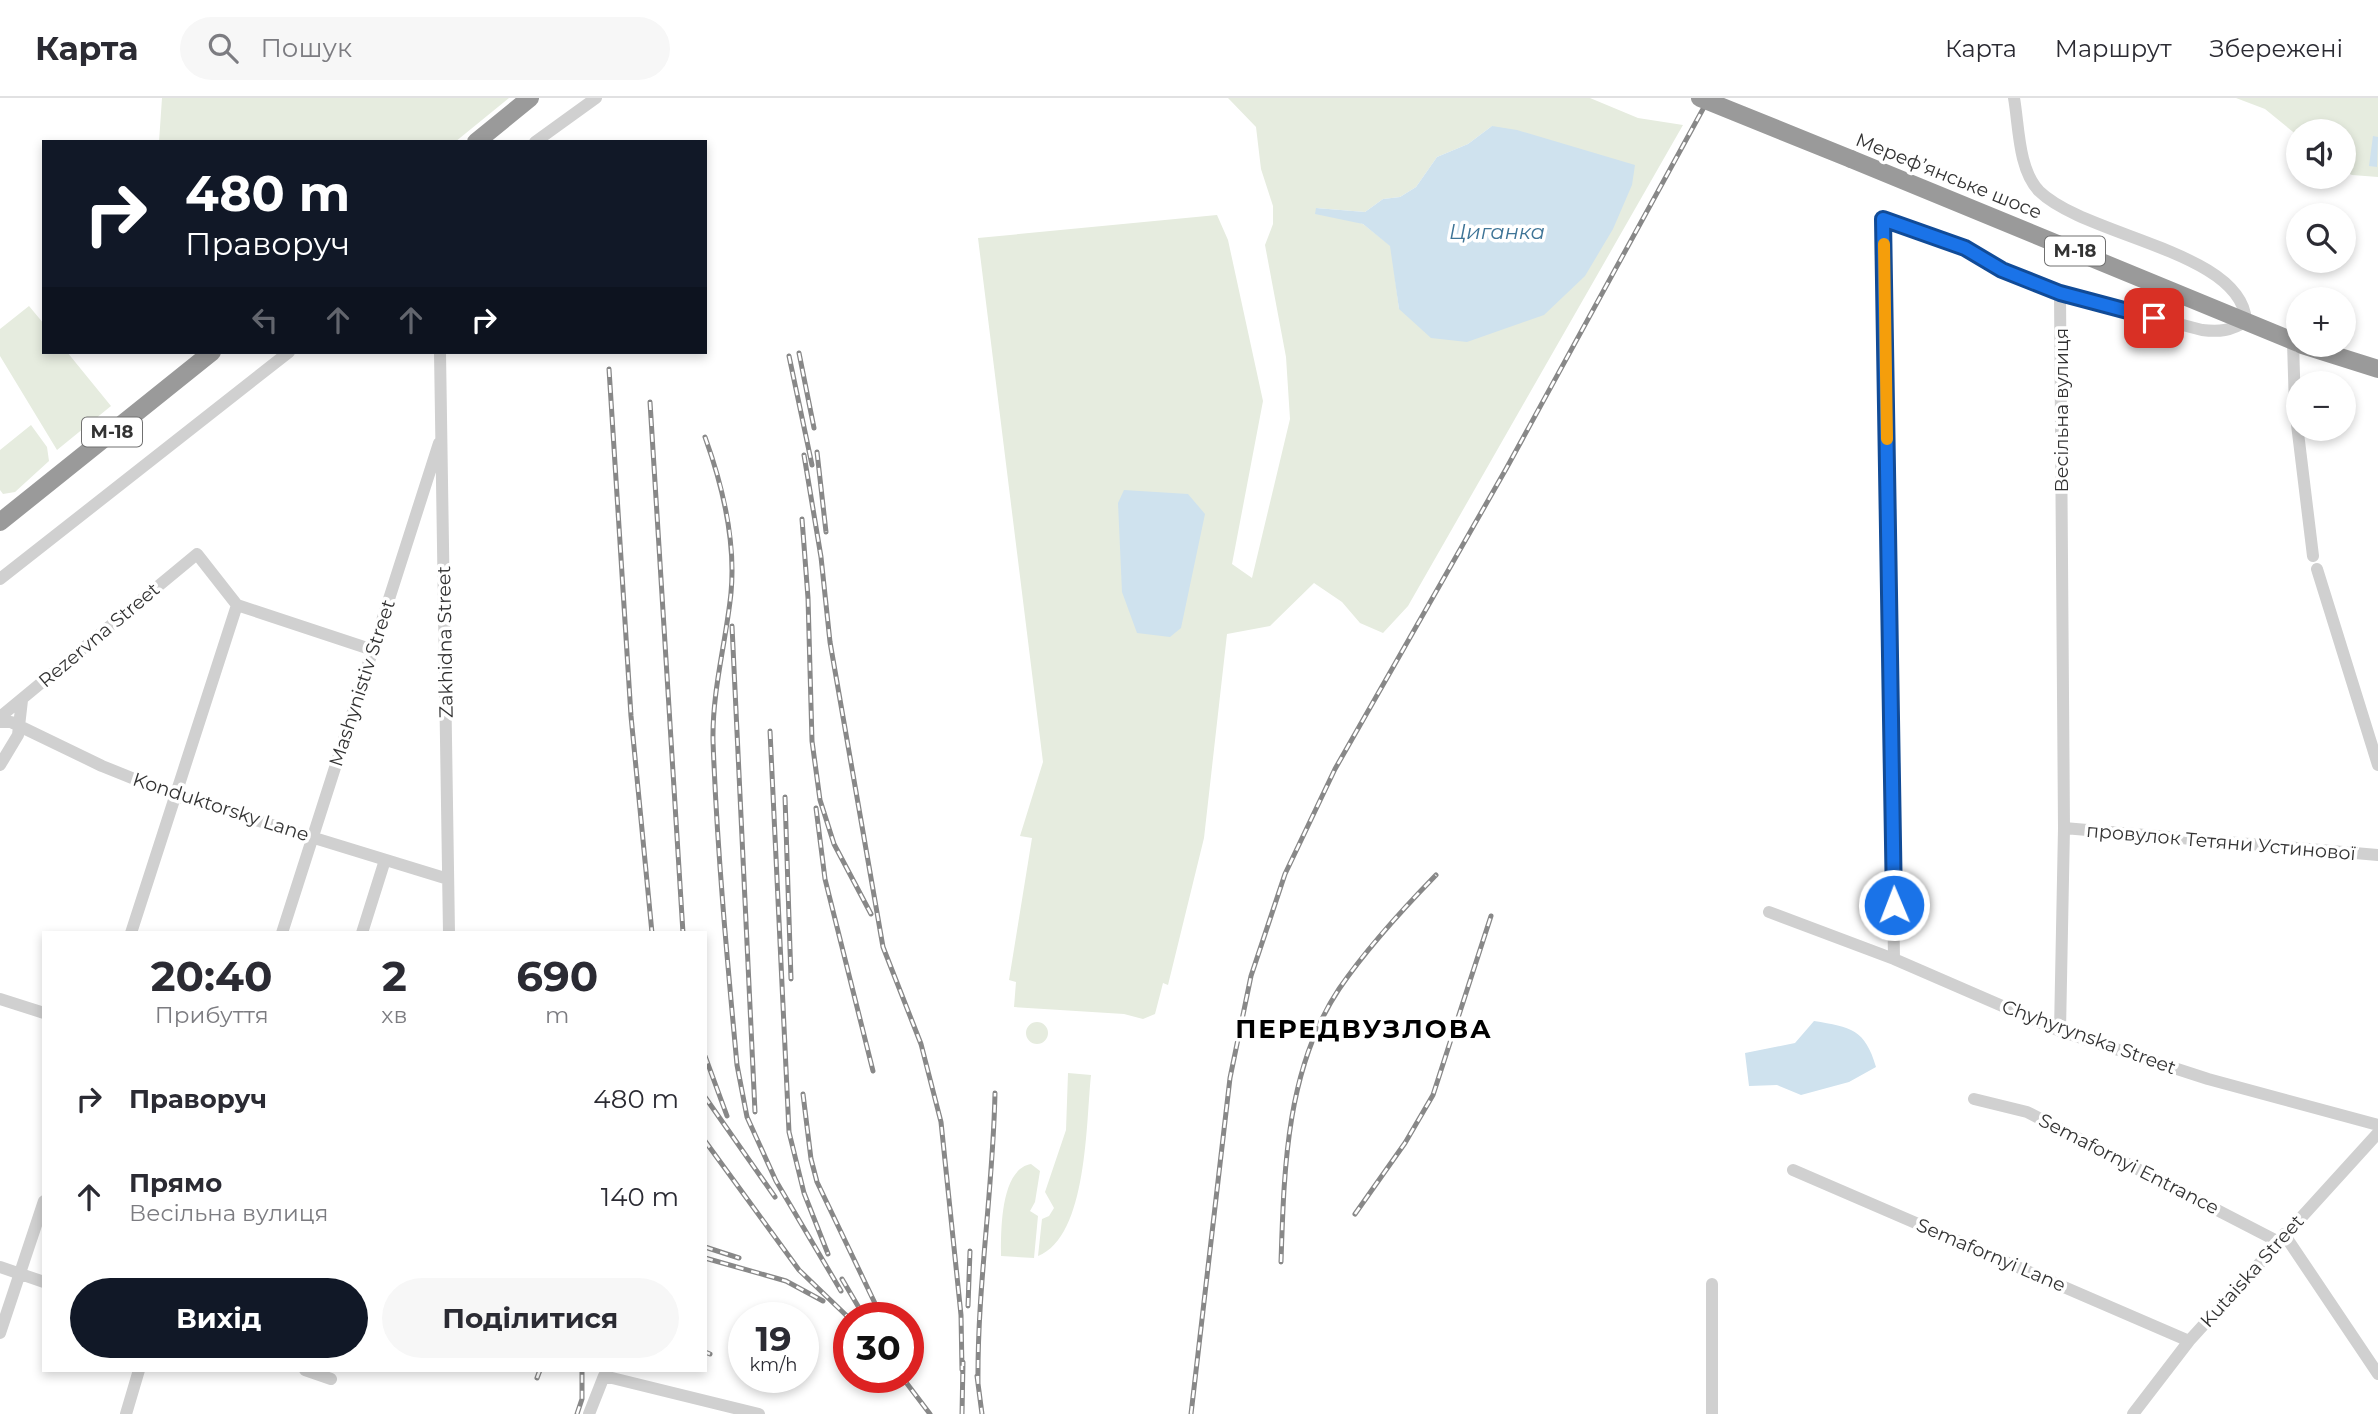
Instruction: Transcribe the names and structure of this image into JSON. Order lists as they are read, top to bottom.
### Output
{
  "streets": {
    "highway": ["Мереф’янське шосе", "М-18"],
    "street": [
      "Весільна вулиця",
      "Rezervna Street",
      "Zakhidna Street",
      "Mashynistiv Street",
      "Konduktorsky Lane",
      "провулок Тетяни Устинової",
      "Chyhyrynska Street",
      "Semafornyi Entrance",
      "Semafornyi Lane",
      "Kutaiska Street"
    ]
  },
  "crossings": [
    ["Весільна вулиця", "провулок Тетяни Устинової"],
    ["Весільна вулиця", "Chyhyrynska Street"],
    ["Rezervna Street", "Konduktorsky Lane"],
    ["Zakhidna Street", "Mashynistiv Street"],
    ["Zakhidna Street", "Konduktorsky Lane"],
    ["Mashynistiv Street", "Konduktorsky Lane"],
    ["Semafornyi Entrance", "Kutaiska Street"],
    ["Semafornyi Lane", "Kutaiska Street"]
  ],
  "districts": ["ПЕРЕДВУЗЛОВА"],
  "water": ["Циганка"],
  "page": {
    "header": "Карта",
    "search": "Пошук",
    "nav": ["Карта", "Маршрут", "Збережені"],
    "map_buttons": ["+", "−"],
    "turn": ["480 m", "Праворуч"],
    "eta": [
      "20:40",
      "Прибуття",
      "2",
      "хв",
      "690",
      "m"
    ],
    "list": [
      {
        "name": "Праворуч",
        "value": "480 m"
      },
      {
        "name": "Прямо",
        "note": "Весільна вулиця",
        "value": "140 m"
      }
    ],
    "buttons": ["Вихід", "Поділитися"],
    "speed": "19 km/h",
    "limit": "30"
  }
}
